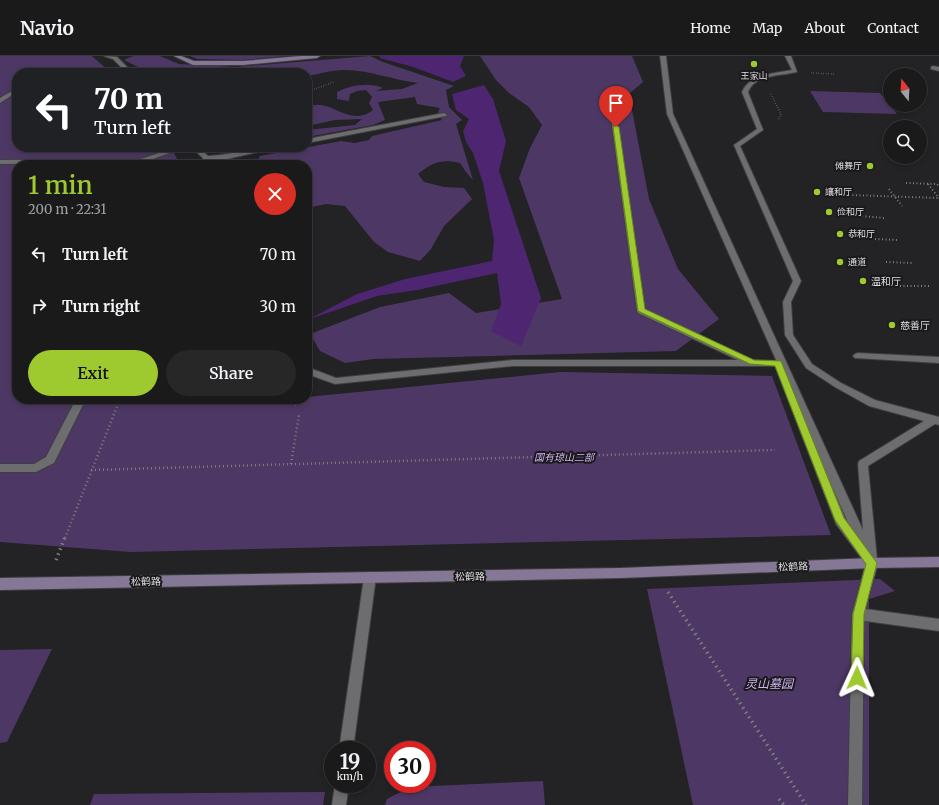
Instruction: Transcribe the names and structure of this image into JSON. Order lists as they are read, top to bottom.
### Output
{
  "streets": {
    "street": ["松鹤路"]
  },
  "parks": ["国有琼山二部", "灵山墓园"],
  "places": [
    "王家山",
    "傩舞厅",
    "讓和厅",
    "俭和厅",
    "恭和厅",
    "通道",
    "温和厅",
    "慈善厅"
  ],
  "north": "top",
  "page": {
    "header": "Navio",
    "nav": [
      "Home",
      "Map",
      "About",
      "Contact"
    ],
    "turn": ["70 m", "Turn left"],
    "heading": ["1 min", "200 m · 22:31"],
    "list": [
      {
        "name": "Turn left",
        "value": "70 m"
      },
      {
        "name": "Turn right",
        "value": "30 m"
      }
    ],
    "buttons": ["Exit", "Share"],
    "speed": "19 km/h",
    "limit": "30"
  }
}
